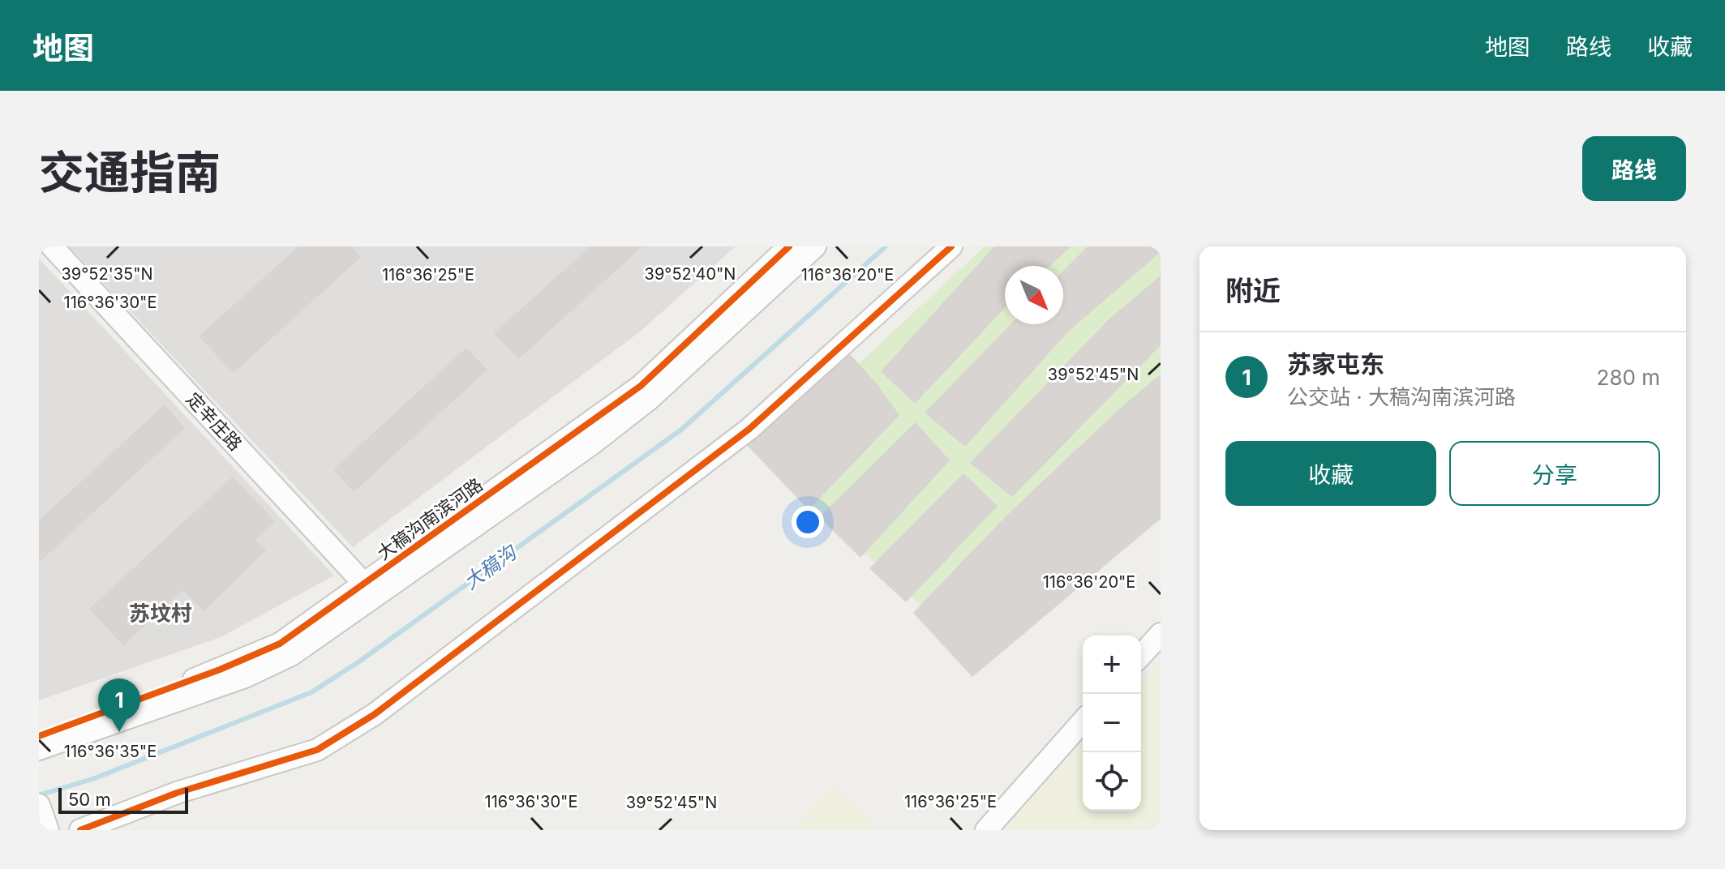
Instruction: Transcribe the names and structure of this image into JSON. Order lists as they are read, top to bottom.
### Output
{
  "streets": {
    "street": ["定辛庄路", "大稿沟南滨河路"]
  },
  "crossings": [
    ["定辛庄路", "大稿沟南滨河路"]
  ],
  "districts": ["苏坟村"],
  "water": ["大稿沟"],
  "scale_bar": "50 m",
  "north": "bottom right",
  "page": {
    "header": "地图",
    "nav": ["地图", "路线", "收藏"],
    "title": "交通指南",
    "buttons": [
      "路线",
      ["收藏", "分享"]
    ],
    "heading": "附近",
    "list": [
      {
        "mark": "1",
        "name": "苏家屯东",
        "note": "公交站 · 大稿沟南滨河路",
        "value": "280 m"
      }
    ],
    "map_buttons": ["+", "−"],
    "pins": "1",
    "scale": "50 m"
  },
  "coordinates": [
    "39°52'35\"N",
    "39°52'40\"N",
    "116°36'25\"E",
    "116°36'20\"E",
    "116°36'30\"E",
    "39°52'45\"N",
    "116°36'35\"E"
  ]
}
